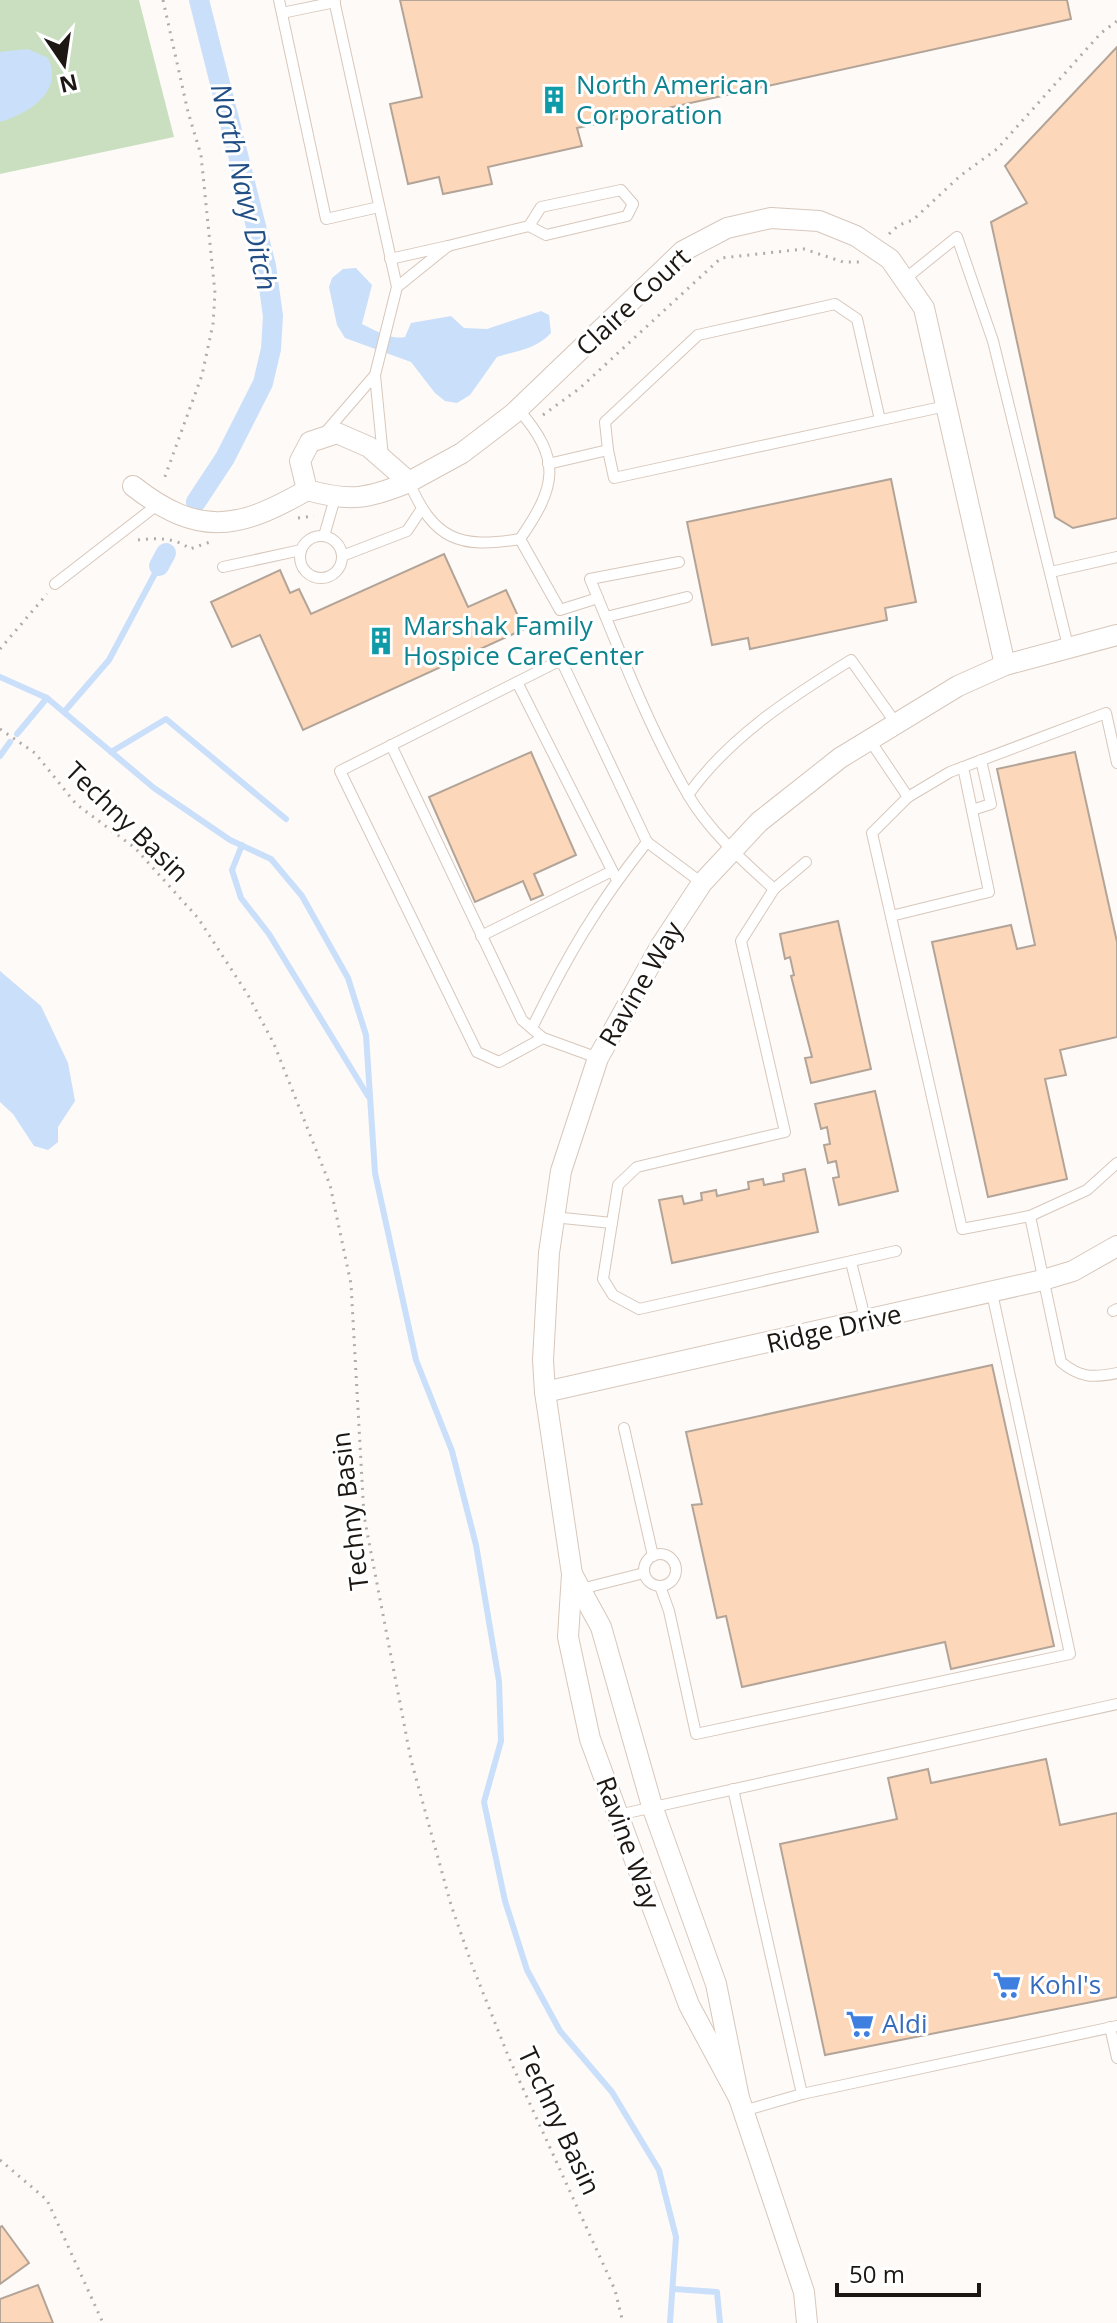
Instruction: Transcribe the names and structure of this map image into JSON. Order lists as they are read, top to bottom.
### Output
{
  "streets": {
    "street": ["Claire Court", "Ravine Way", "Ridge Drive"],
    "path": ["Techny Basin"]
  },
  "crossings": [
    ["Claire Court", "Ravine Way"],
    ["Ravine Way", "Ridge Drive"]
  ],
  "water": ["North Navy Ditch"],
  "places": {
    "building": ["North American Corporation", "Marshak Family Hospice CareCenter"],
    "supermarket": ["Kohl's", "Aldi"]
  },
  "scale_bar": "50 m",
  "north": "bottom"
}
